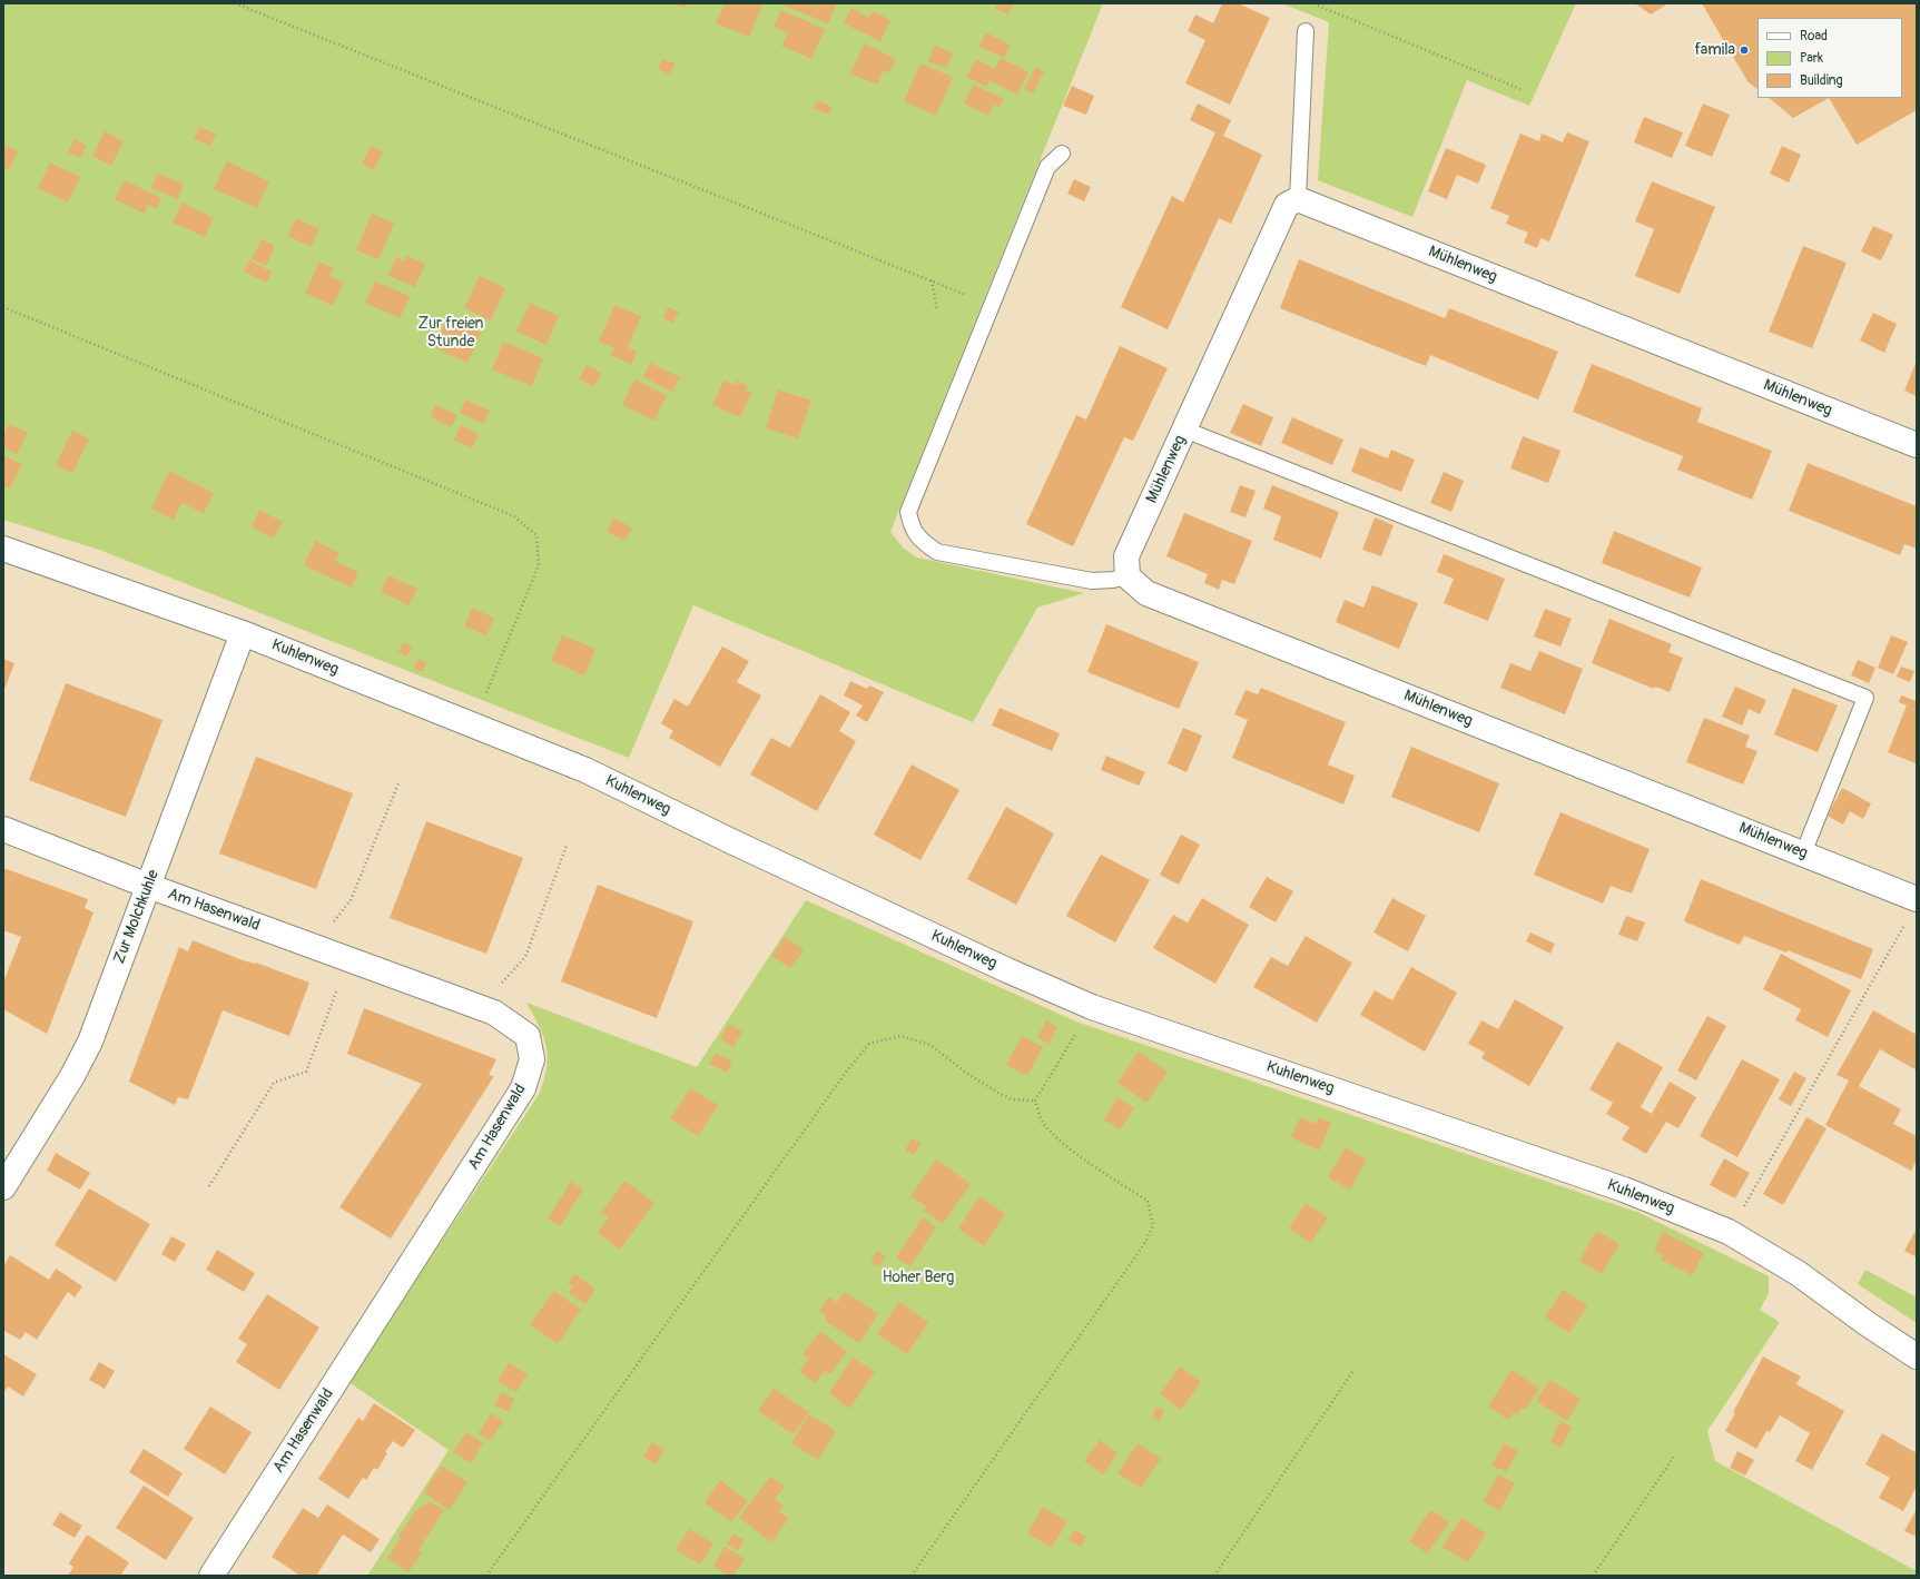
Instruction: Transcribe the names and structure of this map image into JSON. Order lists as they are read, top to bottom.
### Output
{
  "streets": {
    "street": [
      "Mühlenweg",
      "Kuhlenweg",
      "Am Hasenwald",
      "Zur Molchkuhle"
    ]
  },
  "crossings": [
    ["Kuhlenweg", "Zur Molchkuhle"],
    ["Am Hasenwald", "Zur Molchkuhle"]
  ],
  "parks": ["Zur freien Stunde", "Hoher Berg"],
  "places": ["famila"],
  "legend": ["Road", "Park", "Building"]
}
